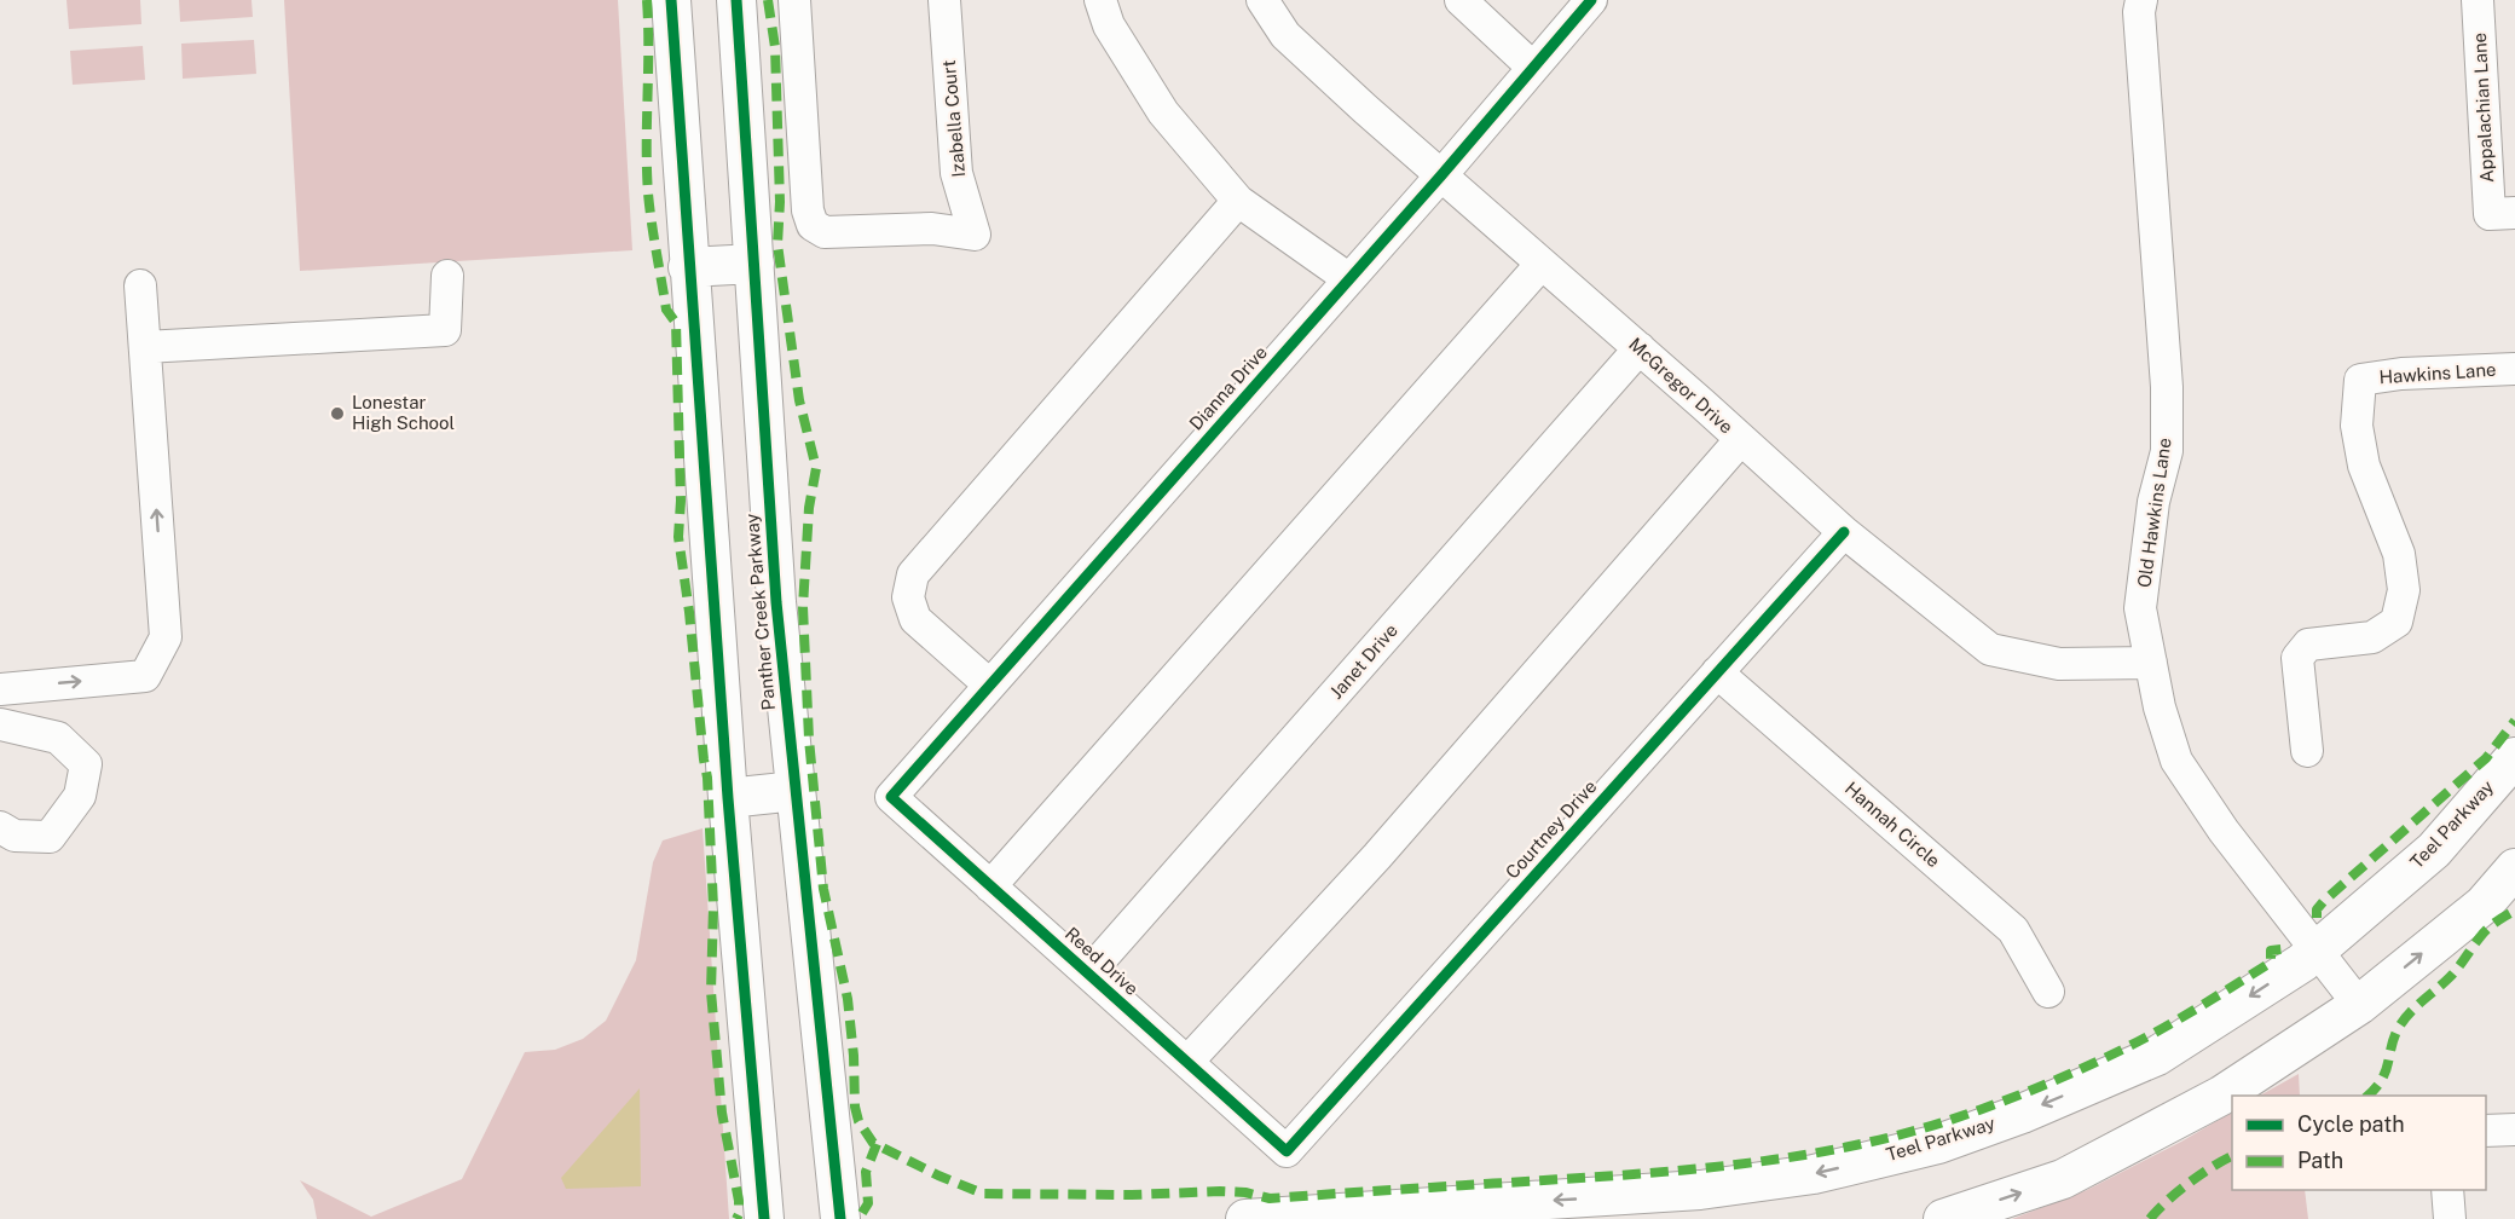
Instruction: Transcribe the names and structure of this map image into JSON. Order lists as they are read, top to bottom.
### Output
{
  "streets": {
    "main road": ["Panther Creek Parkway", "Teel Parkway"],
    "street": [
      "Appalachian Lane",
      "Izabella Court",
      "Hawkins Lane",
      "McGregor Drive",
      "Dianna Drive",
      "Old Hawkins Lane",
      "Janet Drive",
      "Hannah Circle",
      "Courtney Drive",
      "Reed Drive"
    ]
  },
  "crossings": [
    ["McGregor Drive", "Dianna Drive"],
    ["McGregor Drive", "Old Hawkins Lane"],
    ["McGregor Drive", "Janet Drive"],
    ["McGregor Drive", "Courtney Drive"],
    ["Dianna Drive", "Reed Drive"],
    ["Old Hawkins Lane", "Teel Parkway"],
    ["Janet Drive", "Reed Drive"],
    ["Hannah Circle", "Courtney Drive"],
    ["Courtney Drive", "Reed Drive"]
  ],
  "places": ["Lonestar High School"],
  "legend": ["Cycle path", "Path"]
}
